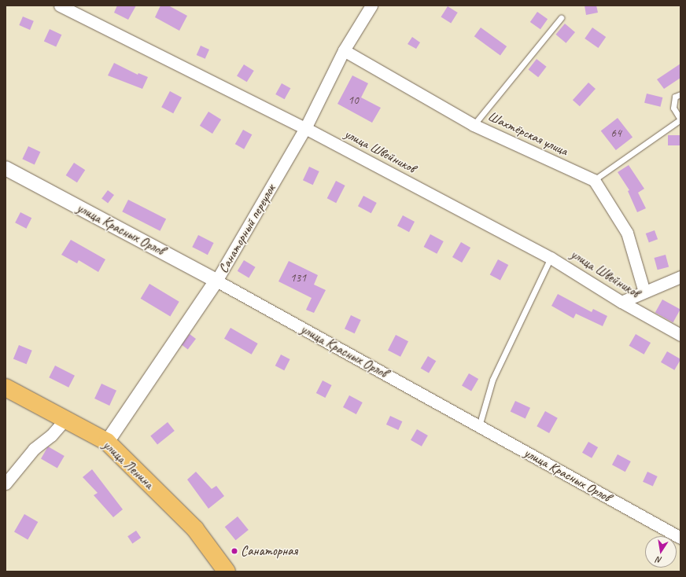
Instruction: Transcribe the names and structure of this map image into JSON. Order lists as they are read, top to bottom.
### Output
{
  "streets": {
    "main road": ["улица Ленина"],
    "street": [
      "Шахтёрская улица",
      "улица Швейников",
      "Санаторный переулок",
      "улица Красных Орлов"
    ]
  },
  "crossings": [
    ["Шахтёрская улица", "Санаторный переулок"],
    ["улица Швейников", "Санаторный переулок"],
    ["Санаторный переулок", "улица Красных Орлов"],
    ["Санаторный переулок", "улица Ленина"]
  ],
  "places": ["Санаторная"],
  "house_numbers": ["10", "64", "131"],
  "north": "bottom"
}
